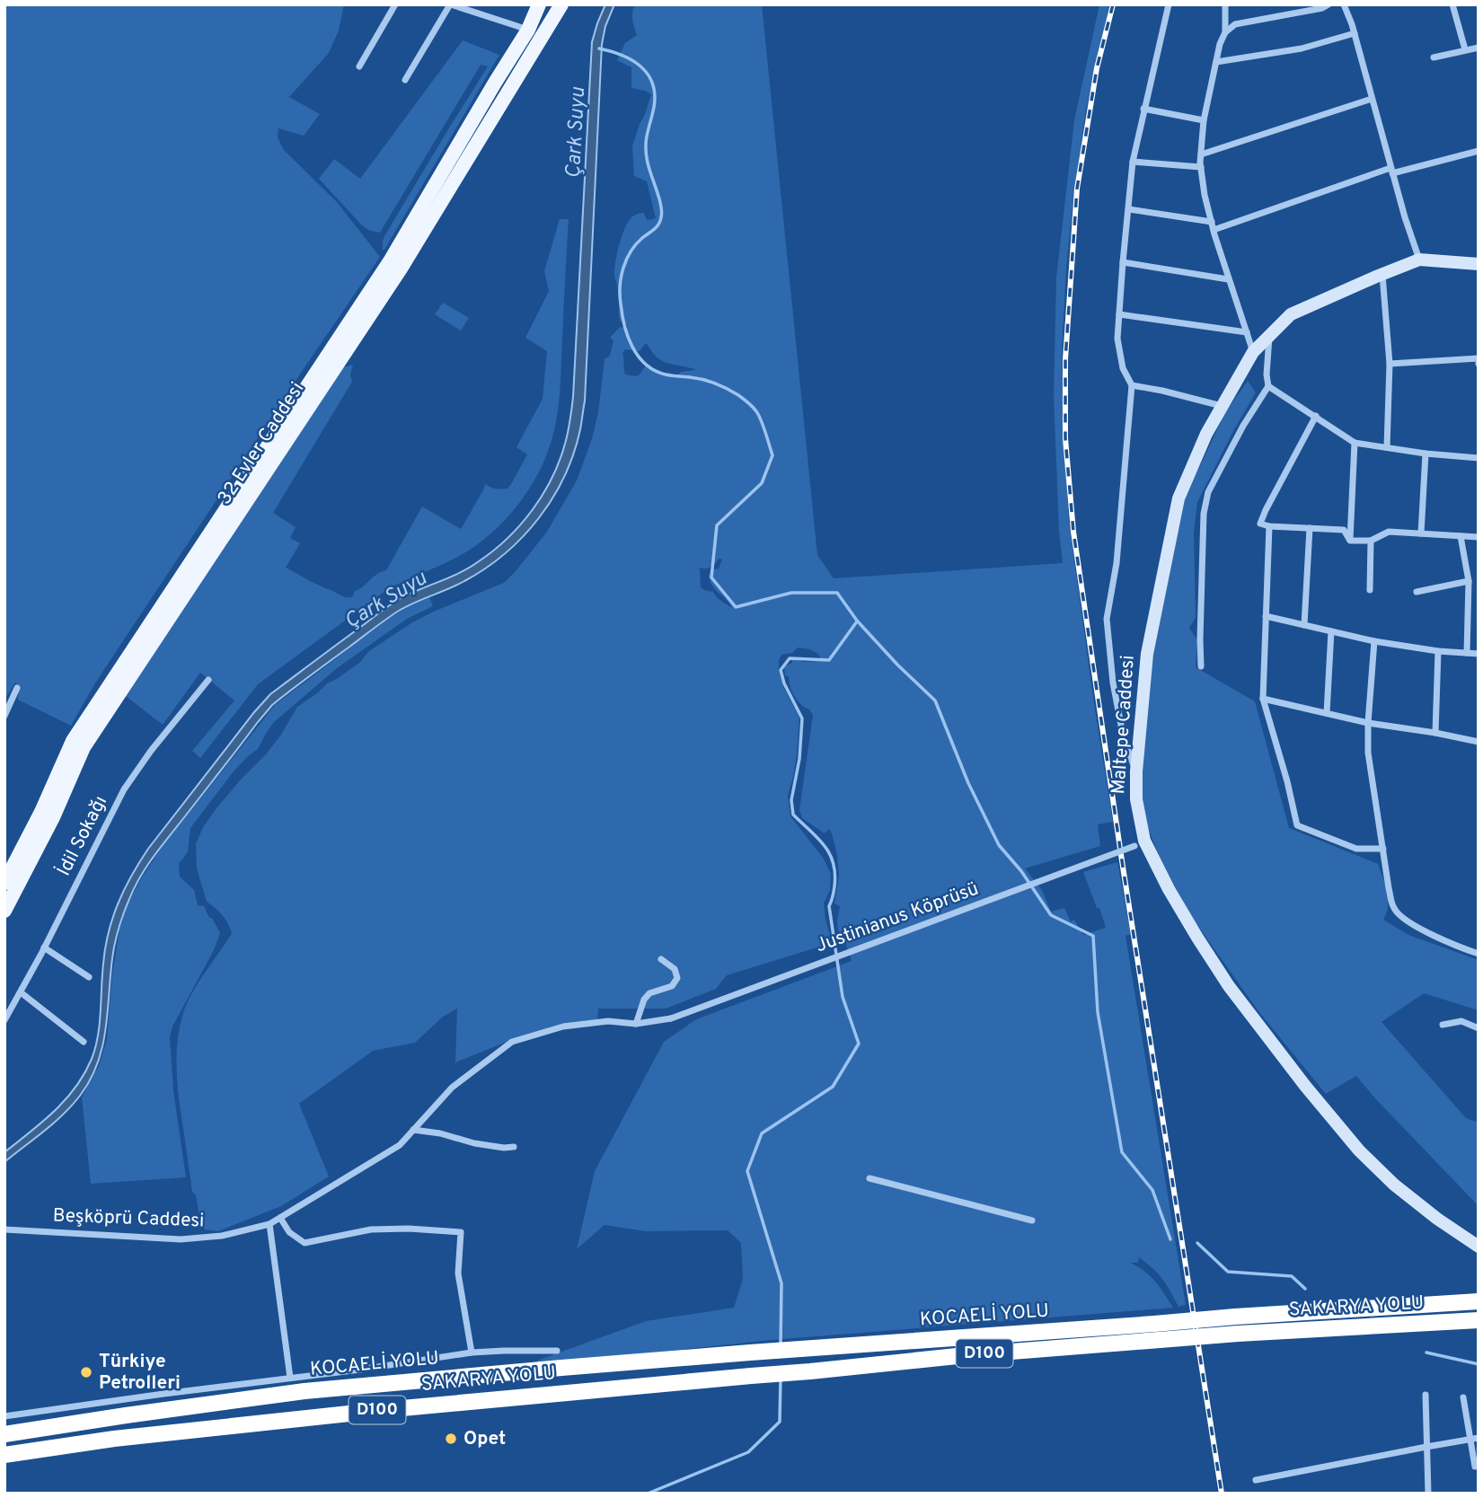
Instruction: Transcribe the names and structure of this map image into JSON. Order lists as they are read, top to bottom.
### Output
{
  "streets": {
    "highway": ["SAKARYA YOLU", "KOCAELİ YOLU", "D100"],
    "main road": ["32 Evler Caddesi"],
    "street": [
      "Maltepe Caddesi",
      "İdil Sokağı",
      "Justinianus Köprüsü",
      "Beşköprü Caddesi"
    ]
  },
  "crossings": [
    ["Maltepe Caddesi", "Justinianus Köprüsü"],
    ["Justinianus Köprüsü", "Beşköprü Caddesi"]
  ],
  "water": ["Çark Suyu"],
  "places": ["Türkiye Petrolleri", "Opet"]
}
